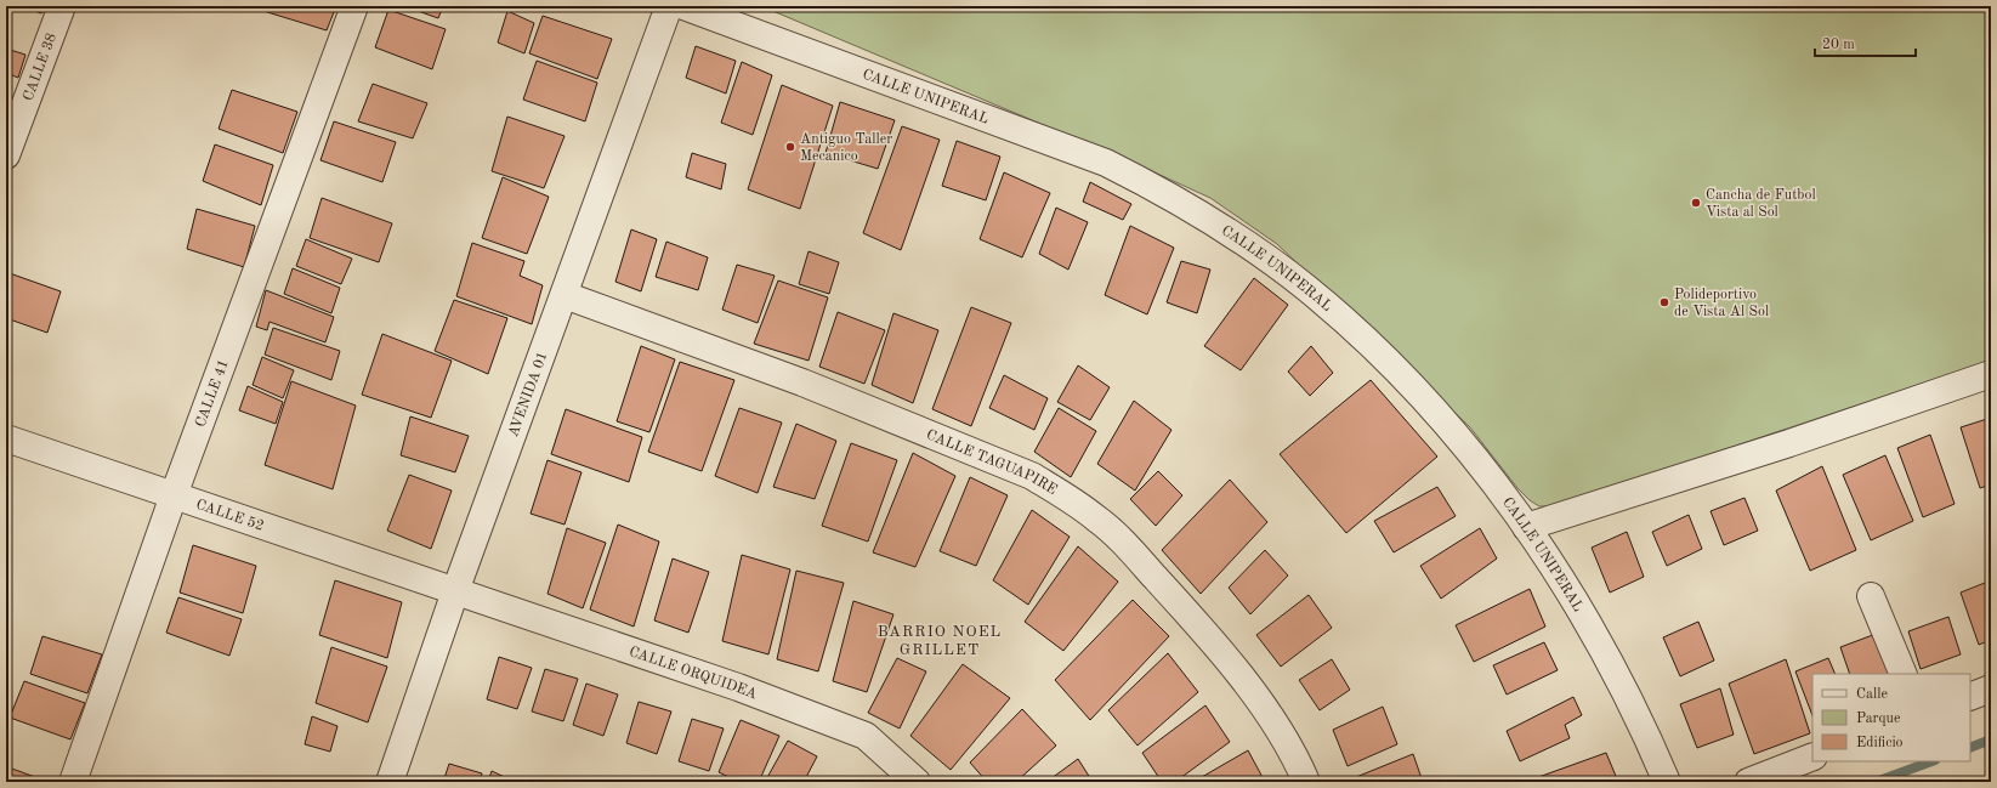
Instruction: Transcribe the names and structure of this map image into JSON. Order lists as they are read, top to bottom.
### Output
{
  "streets": {
    "street": [
      "CALLE 38",
      "CALLE UNIPERAL",
      "CALLE 41",
      "AVENIDA 01",
      "CALLE TAGUAPIRE",
      "CALLE 52",
      "CALLE ORQUIDEA"
    ]
  },
  "crossings": [
    ["CALLE 41", "CALLE 52"],
    ["AVENIDA 01", "CALLE TAGUAPIRE"],
    ["AVENIDA 01", "CALLE 52"],
    ["AVENIDA 01", "CALLE ORQUIDEA"],
    ["CALLE 52", "CALLE ORQUIDEA"]
  ],
  "districts": ["BARRIO NOEL GRILLET"],
  "places": ["Antiguo Taller Mecanico", "Cancha de Futbol Vista al Sol", "Polideportivo de Vista Al Sol"],
  "legend": ["Calle", "Parque", "Edificio"],
  "scale_bar": "20 m"
}
